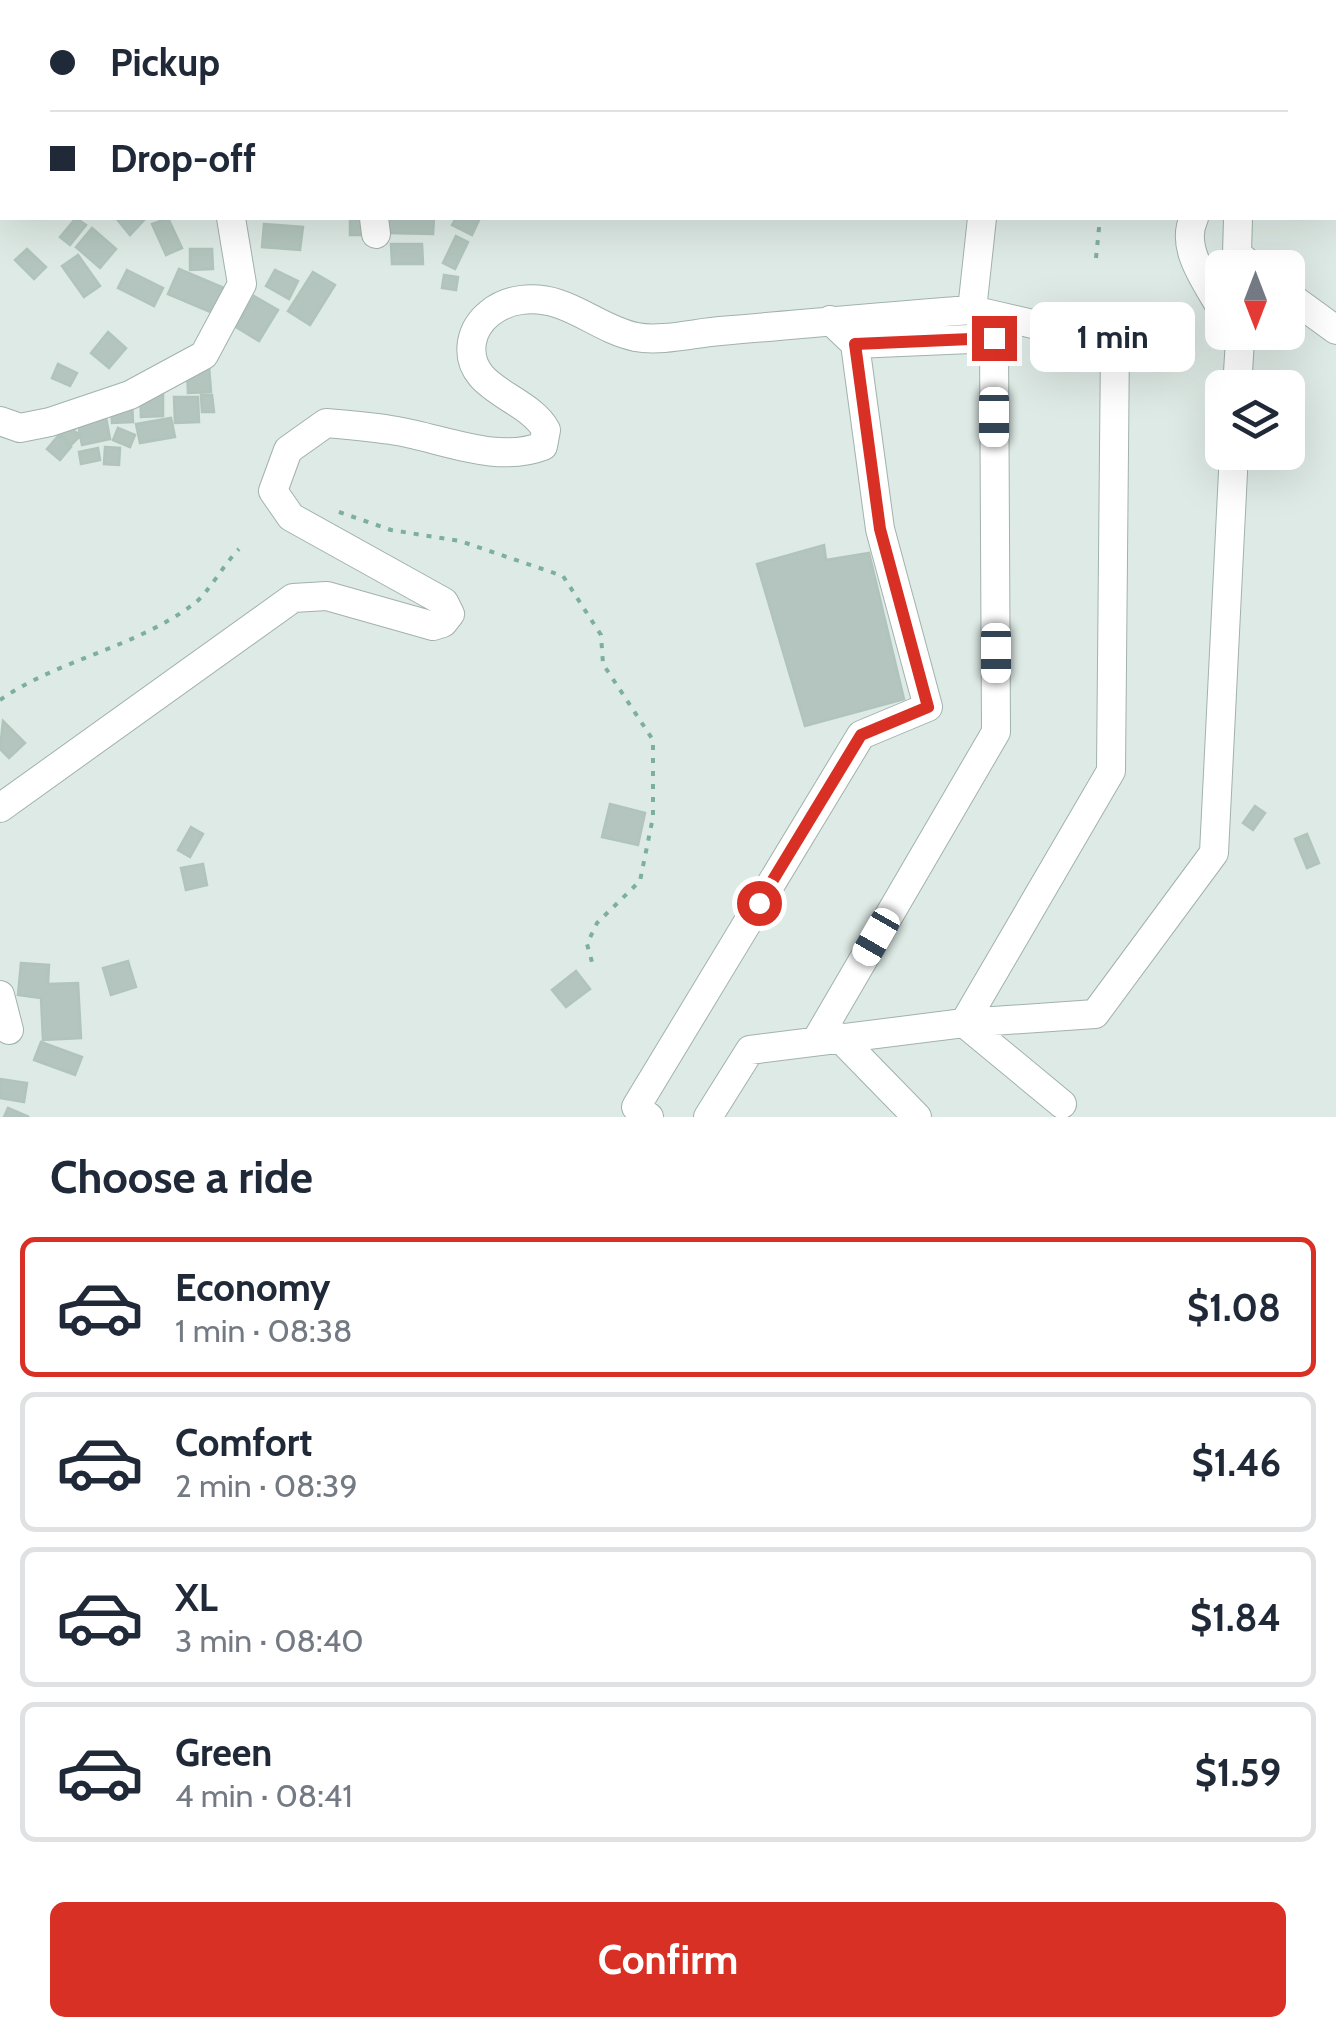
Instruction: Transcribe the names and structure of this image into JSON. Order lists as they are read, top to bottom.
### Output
{
  "north": "bottom",
  "page": {
    "banner": ["Pickup", "Drop-off"],
    "bubble": "1 min",
    "heading": "Choose a ride",
    "list": [
      {
        "name": "Economy",
        "note": "1 min · 08:38",
        "value": "$1.08"
      },
      {
        "name": "Comfort",
        "note": "2 min · 08:39",
        "value": "$1.46"
      },
      {
        "name": "XL",
        "note": "3 min · 08:40",
        "value": "$1.84"
      },
      {
        "name": "Green",
        "note": "4 min · 08:41",
        "value": "$1.59"
      }
    ],
    "buttons": "Confirm"
  }
}
